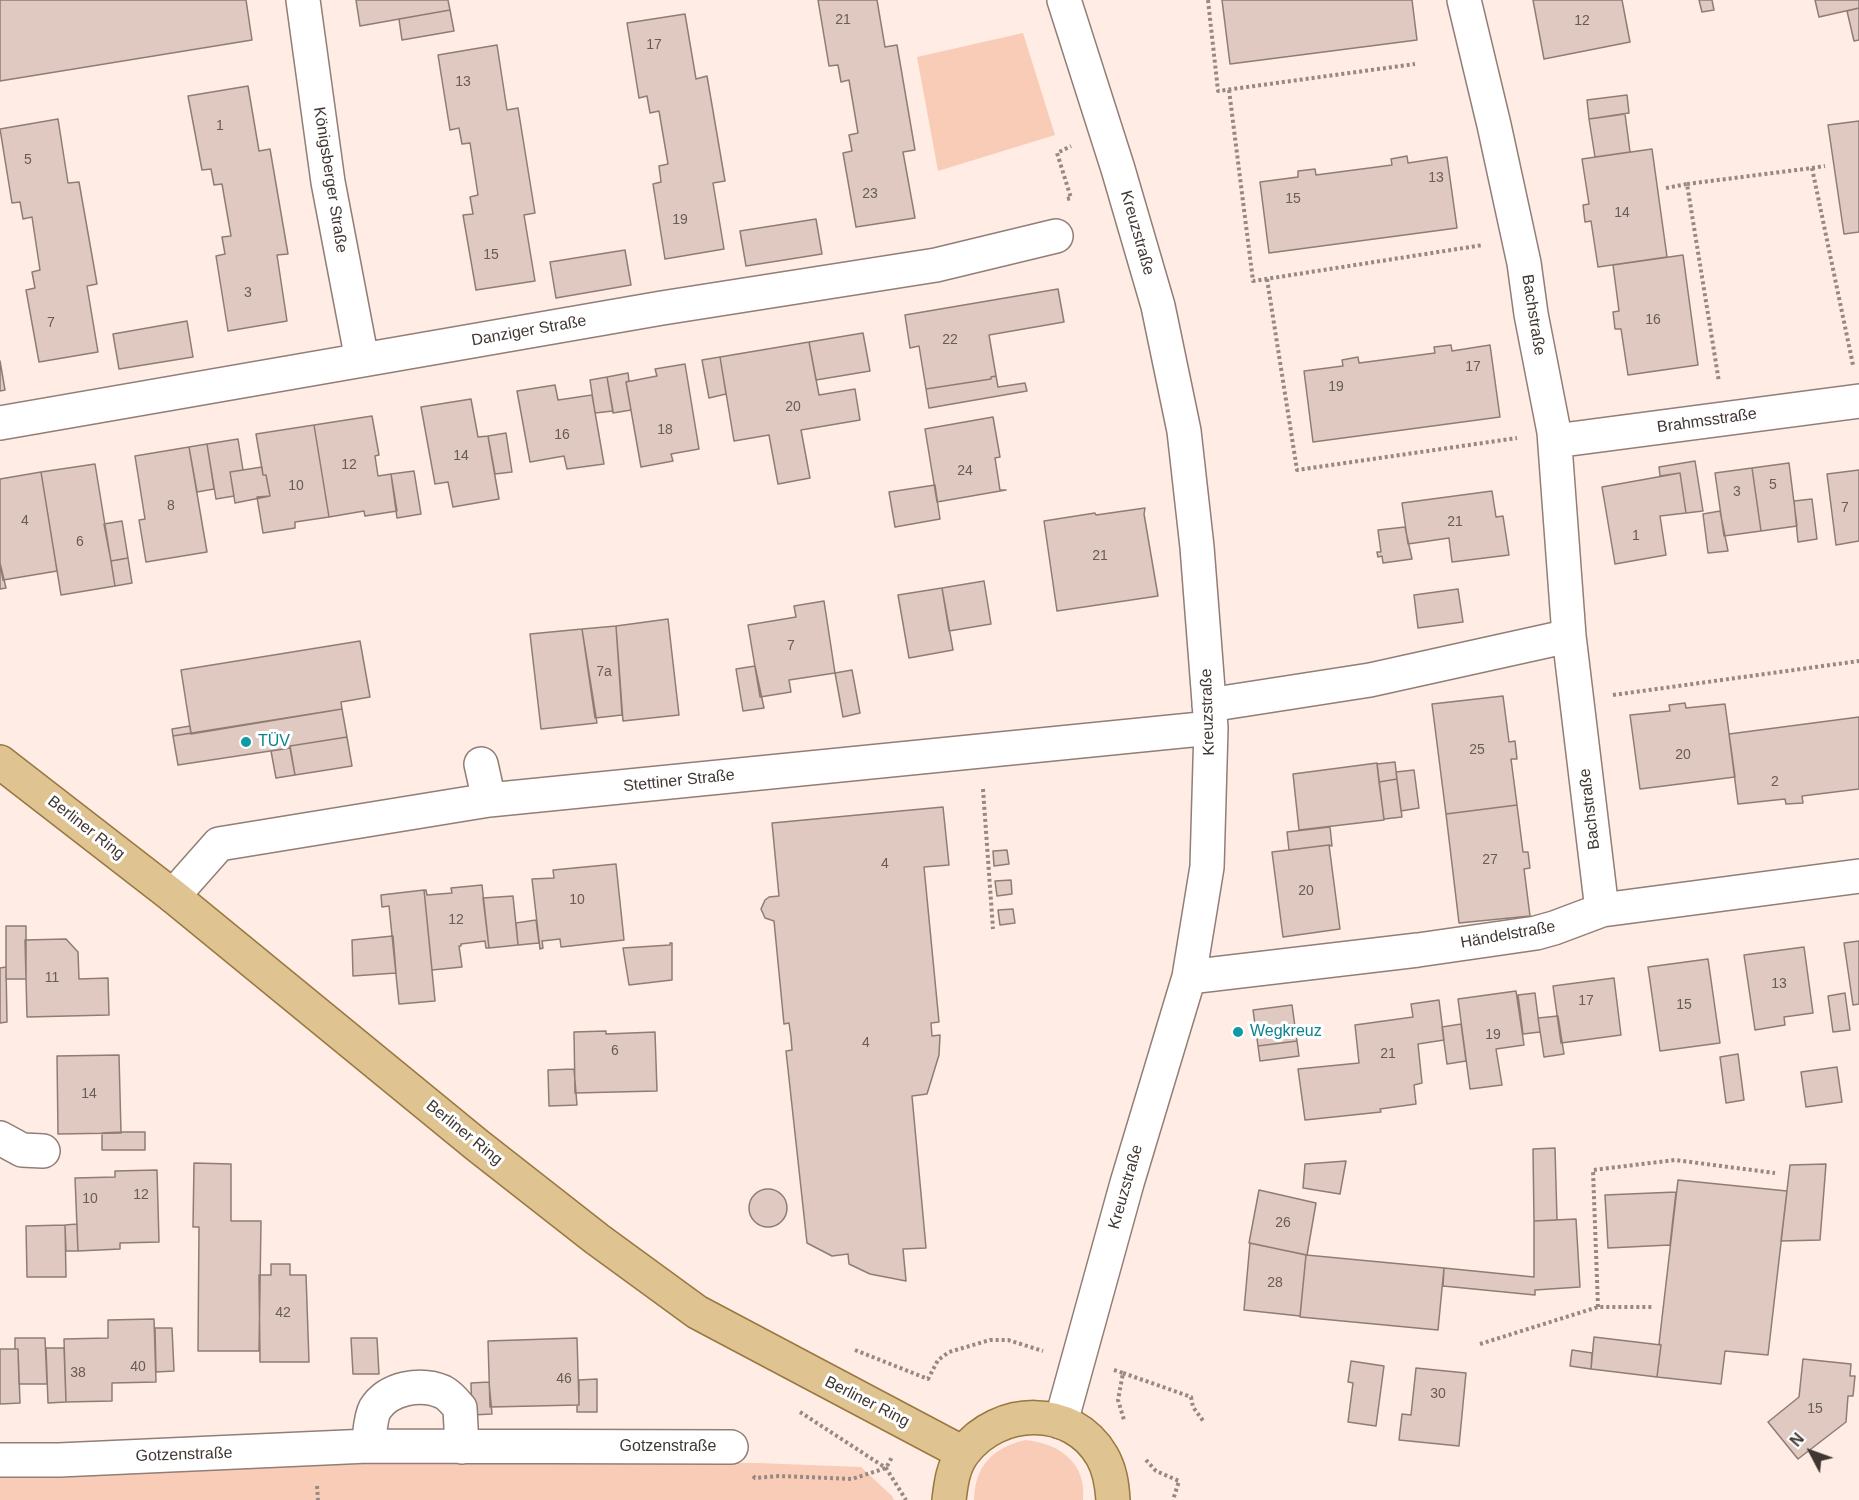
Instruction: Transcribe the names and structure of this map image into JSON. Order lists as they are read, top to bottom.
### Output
{
  "streets": {
    "main road": ["Berliner Ring"],
    "street": [
      "Königsberger Straße",
      "Kreuzstraße",
      "Bachstraße",
      "Danziger Straße",
      "Brahmsstraße",
      "Stettiner Straße",
      "Händelstraße",
      "Gotzenstraße"
    ]
  },
  "crossings": [
    ["Königsberger Straße", "Danziger Straße"],
    ["Kreuzstraße", "Stettiner Straße"],
    ["Kreuzstraße", "Händelstraße"],
    ["Bachstraße", "Brahmsstraße"],
    ["Bachstraße", "Händelstraße"],
    ["Stettiner Straße", "Berliner Ring"]
  ],
  "places": ["TÜV", "Wegkreuz"],
  "house_numbers": [
    "21",
    "12",
    "17",
    "13",
    "1",
    "5",
    "13",
    "23",
    "15",
    "14",
    "19",
    "15",
    "3",
    "16",
    "7",
    "22",
    "17",
    "19",
    "20",
    "18",
    "16",
    "14",
    "12",
    "24",
    "5",
    "10",
    "3",
    "8",
    "7",
    "4",
    "21",
    "1",
    "6",
    "21",
    "7",
    "7a",
    "25",
    "20",
    "2",
    "27",
    "4",
    "20",
    "10",
    "12",
    "11",
    "13",
    "17",
    "15",
    "19",
    "4",
    "6",
    "21",
    "14",
    "12",
    "10",
    "26",
    "28",
    "42",
    "40",
    "38",
    "46",
    "30",
    "15"
  ],
  "north": "top left"
}
